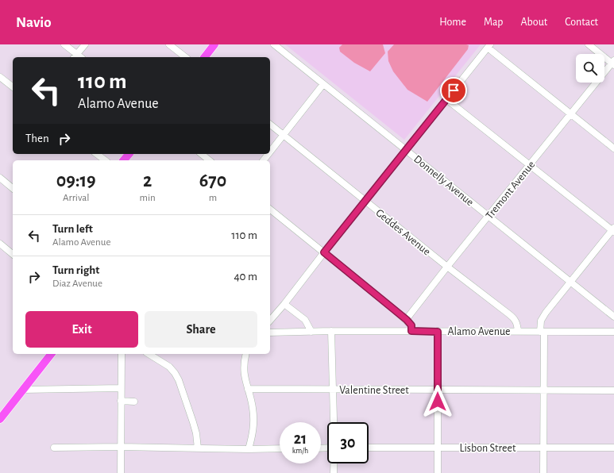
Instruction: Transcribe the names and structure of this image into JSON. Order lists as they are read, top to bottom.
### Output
{
  "streets": {
    "street": [
      "Donnelly Avenue",
      "Tremont Avenue",
      "Geddes Avenue",
      "Alamo Avenue",
      "Valentine Street",
      "Lisbon Street"
    ]
  },
  "crossings": [
    ["Donnelly Avenue", "Tremont Avenue"],
    ["Tremont Avenue", "Geddes Avenue"],
    ["Geddes Avenue", "Alamo Avenue"]
  ],
  "page": {
    "header": "Navio",
    "nav": [
      "Home",
      "Map",
      "About",
      "Contact"
    ],
    "turn": ["110 m", "Alamo Avenue"],
    "then": "Then",
    "eta": [
      "09:19",
      "Arrival",
      "2",
      "min",
      "670",
      "m"
    ],
    "list": [
      {
        "name": "Turn left",
        "note": "Alamo Avenue",
        "value": "110 m"
      },
      {
        "name": "Turn right",
        "note": "Diaz Avenue",
        "value": "40 m"
      }
    ],
    "buttons": ["Exit", "Share"],
    "speed": "21 km/h",
    "limit": "30"
  }
}
